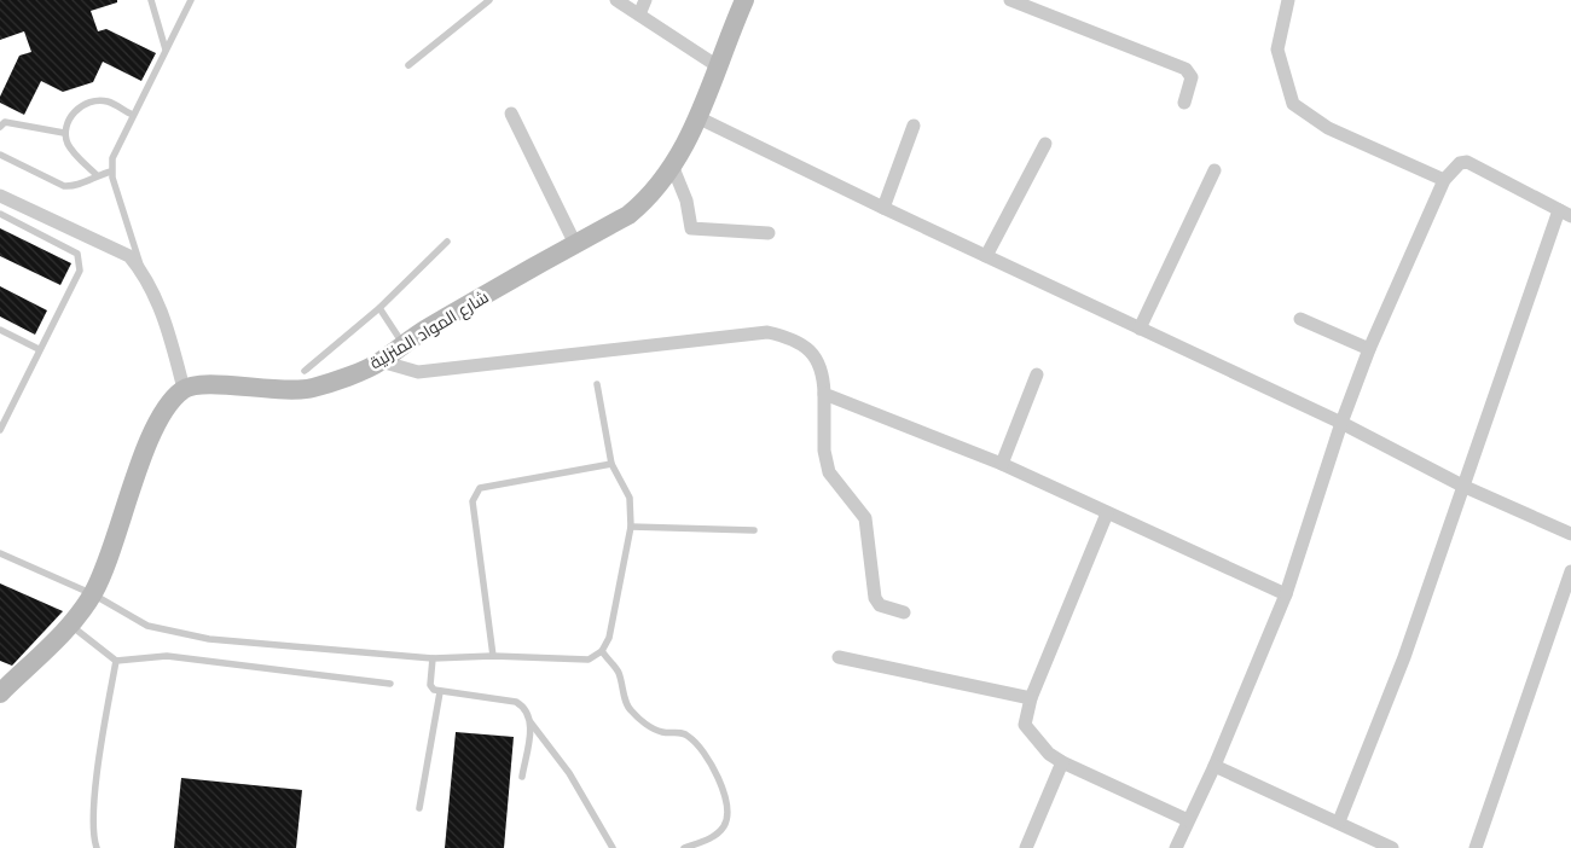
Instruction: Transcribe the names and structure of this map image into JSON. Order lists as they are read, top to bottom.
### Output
{
  "streets": {
    "street": ["شارع المواد المنزلية"]
  }
}
